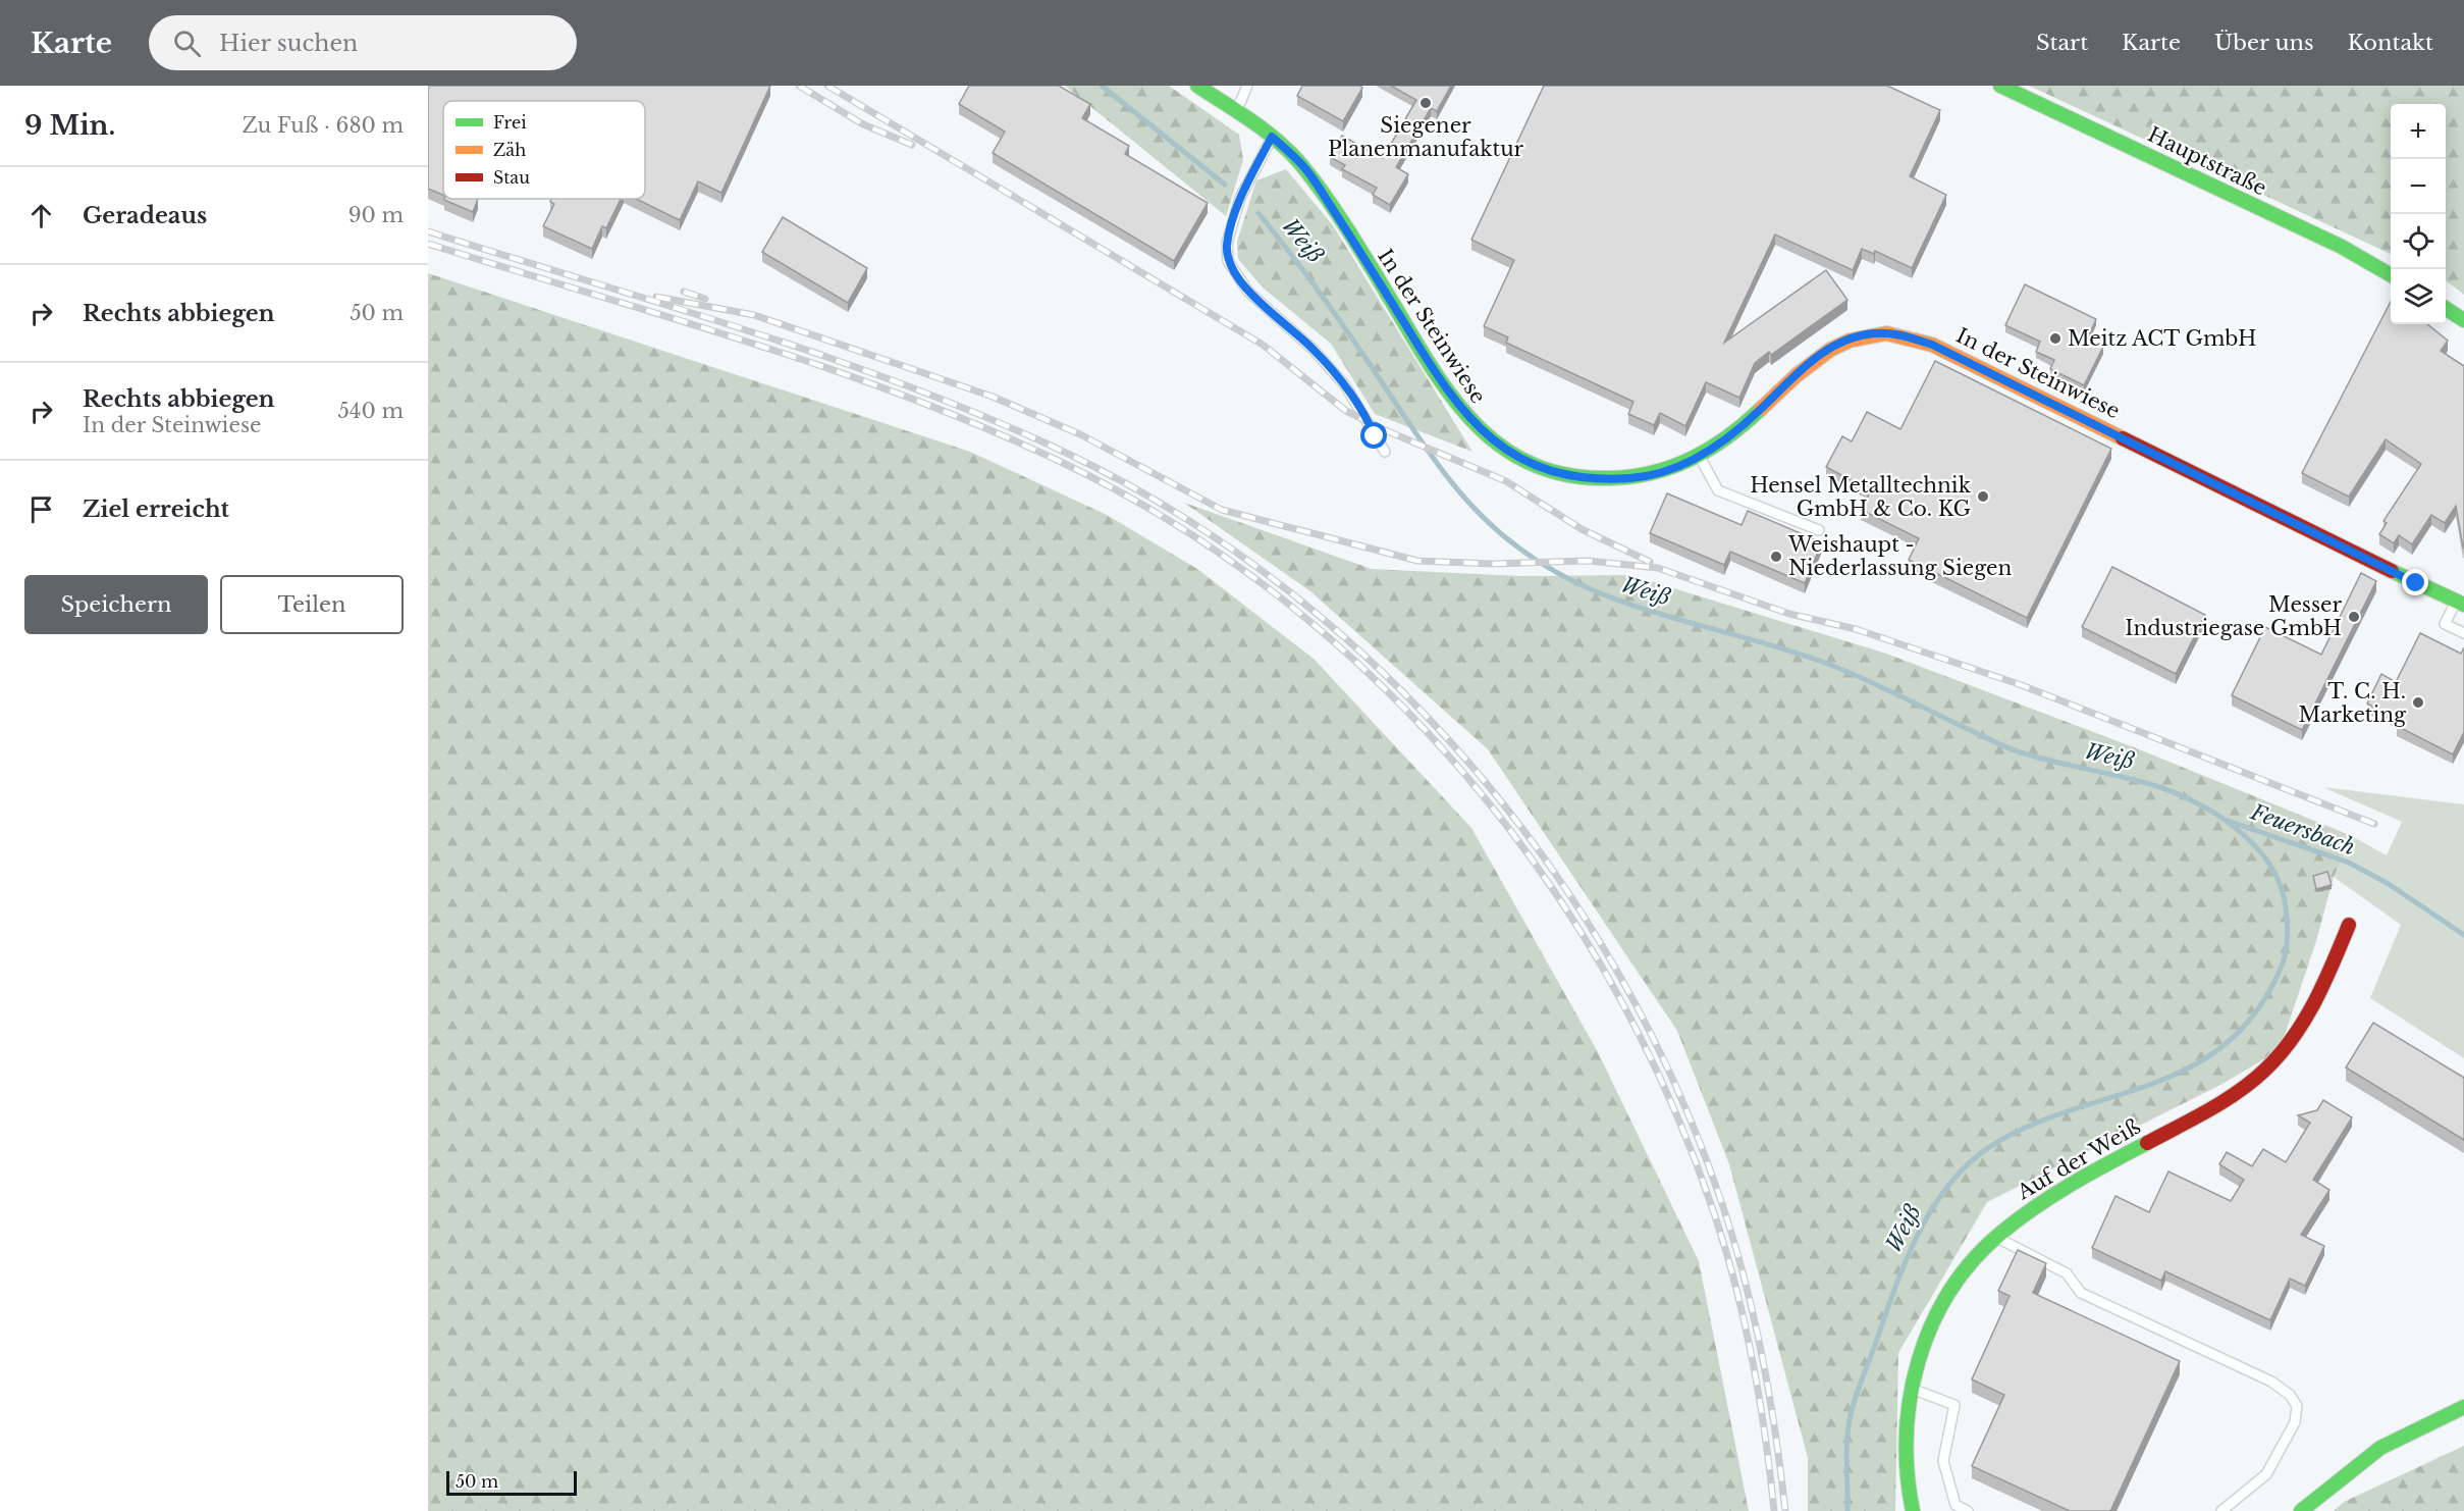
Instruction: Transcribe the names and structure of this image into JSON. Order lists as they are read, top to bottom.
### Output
{
  "streets": {
    "street": ["Hauptstraße", "In der Steinwiese", "Auf der Weiß"]
  },
  "water": ["Weiß", "Feuersbach"],
  "places": [
    "Siegener Planenmanufaktur",
    "Meitz ACT GmbH",
    "Hensel Metalltechnik GmbH & Co. KG",
    "Weishaupt - Niederlassung Siegen",
    "Messer Industriegase GmbH",
    "T. C. H. Marketing"
  ],
  "legend": ["Frei", "Zäh", "Stau"],
  "scale_bar": "50 m",
  "page": {
    "header": "Karte",
    "search": "Hier suchen",
    "nav": [
      "Start",
      "Karte",
      "Über uns",
      "Kontakt"
    ],
    "heading": ["9 Min.", "Zu Fuß · 680 m"],
    "map_buttons": ["+", "−"],
    "list": [
      ["Geradeaus", "90 m"],
      ["Rechts abbiegen", "50 m"],
      ["Rechts abbiegen", "In der Steinwiese", "540 m"],
      "Ziel erreicht"
    ],
    "buttons": ["Speichern", "Teilen"],
    "scale": "50 m"
  }
}
